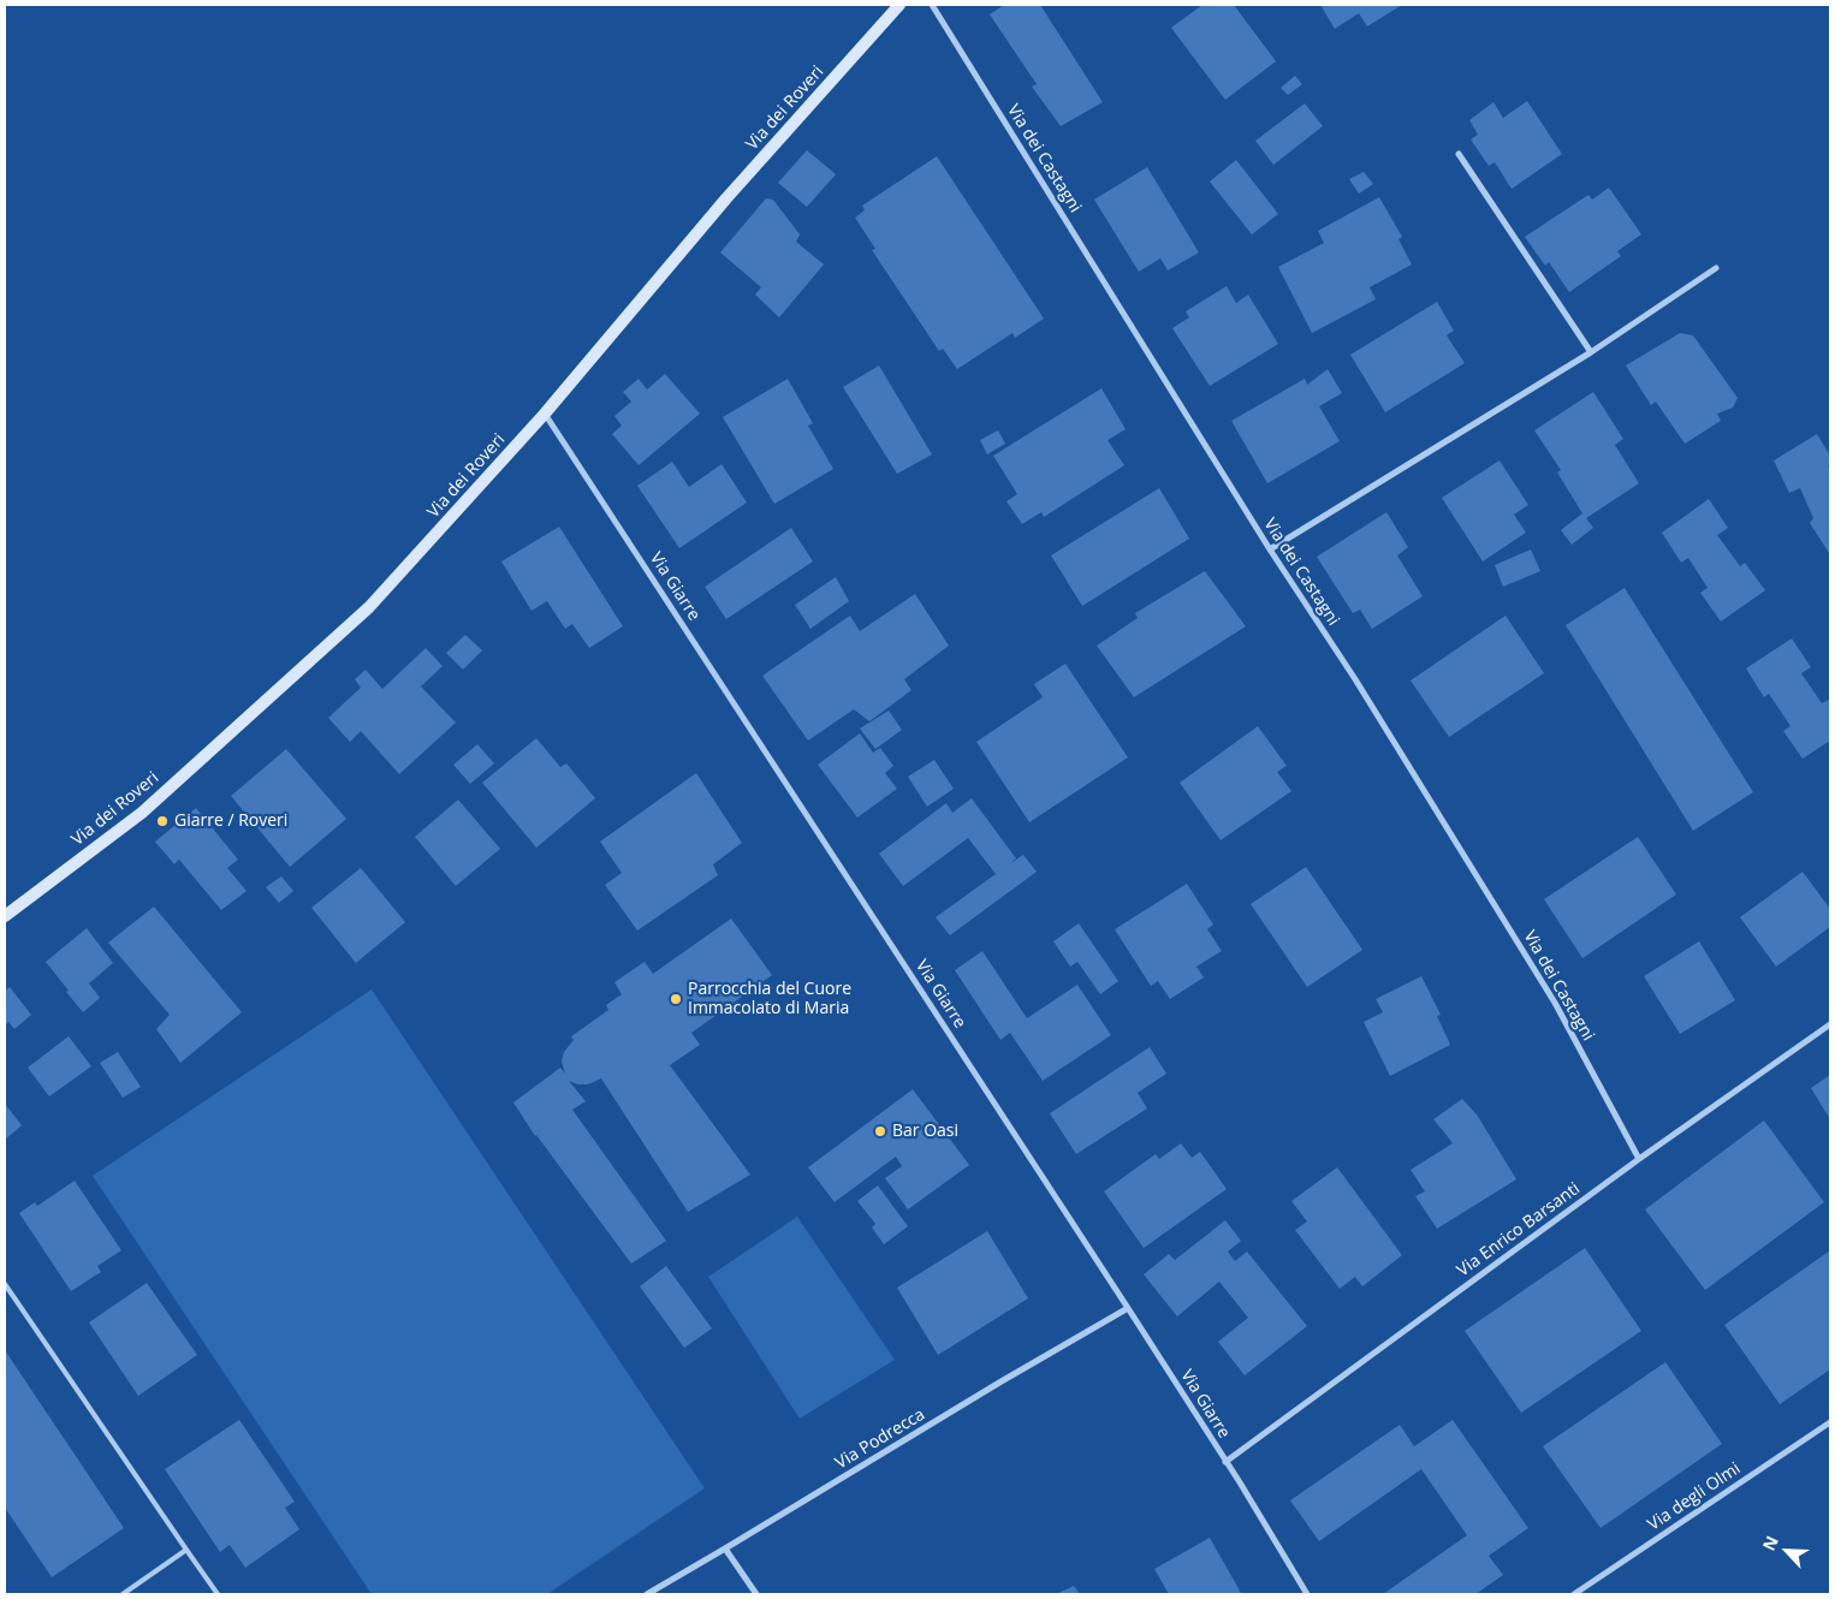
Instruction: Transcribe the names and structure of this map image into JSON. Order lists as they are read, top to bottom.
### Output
{
  "streets": {
    "street": [
      "Via dei Roveri",
      "Via dei Castagni",
      "Via Giarre",
      "Via Enrico Barsanti",
      "Via Podrecca",
      "Via degli Olmi"
    ]
  },
  "crossings": [
    ["Via dei Roveri", "Via Giarre"],
    ["Via dei Castagni", "Via Enrico Barsanti"],
    ["Via Giarre", "Via Enrico Barsanti"],
    ["Via Giarre", "Via Podrecca"]
  ],
  "places": ["Giarre / Roveri", "Parrocchia del Cuore Immacolato di Maria", "Bar Oasi"],
  "north": "top left"
}
